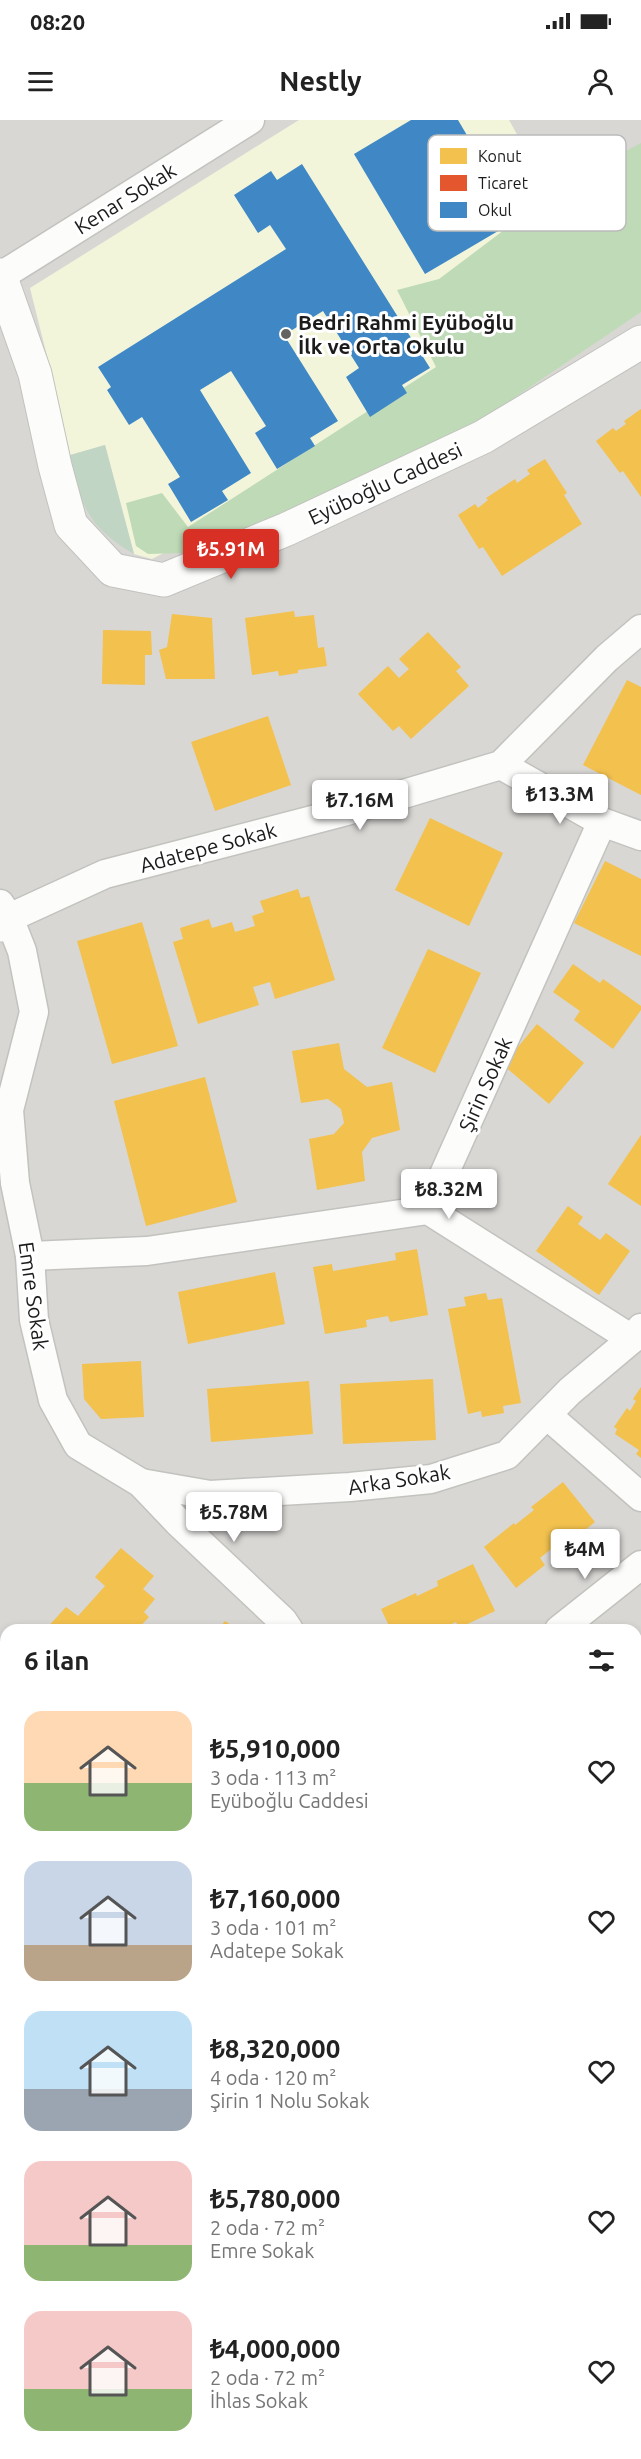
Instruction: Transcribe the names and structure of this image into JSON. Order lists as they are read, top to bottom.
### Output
{
  "streets": {
    "street": [
      "Kenar Sokak",
      "Eyüboğlu Caddesi",
      "Adatepe Sokak",
      "Şirin Sokak",
      "Emre Sokak",
      "Arka Sokak"
    ]
  },
  "crossings": [
    ["Kenar Sokak", "Eyüboğlu Caddesi"],
    ["Adatepe Sokak", "Emre Sokak"],
    ["Emre Sokak", "Arka Sokak"]
  ],
  "places": ["Bedri Rahmi Eyüboğlu İlk ve Orta Okulu"],
  "legend": ["Konut", "Ticaret", "Okul"],
  "page": {
    "status": "08:20",
    "header": "Nestly",
    "price": [
      "₺5.91M",
      "₺13.3M",
      "₺7.16M",
      "₺8.32M",
      "₺5.78M",
      "₺4M"
    ],
    "heading": "6 ilan",
    "list": [
      {
        "name": "₺5,910,000",
        "note": "3 oda · 113 m² · Eyüboğlu Caddesi"
      },
      {
        "name": "₺7,160,000",
        "note": "3 oda · 101 m² · Adatepe Sokak"
      },
      {
        "name": "₺8,320,000",
        "note": "4 oda · 120 m² · Şirin 1 Nolu Sokak"
      },
      {
        "name": "₺5,780,000",
        "note": "2 oda · 72 m² · Emre Sokak"
      },
      {
        "name": "₺4,000,000",
        "note": "2 oda · 72 m² · İhlas Sokak"
      }
    ]
  }
}
